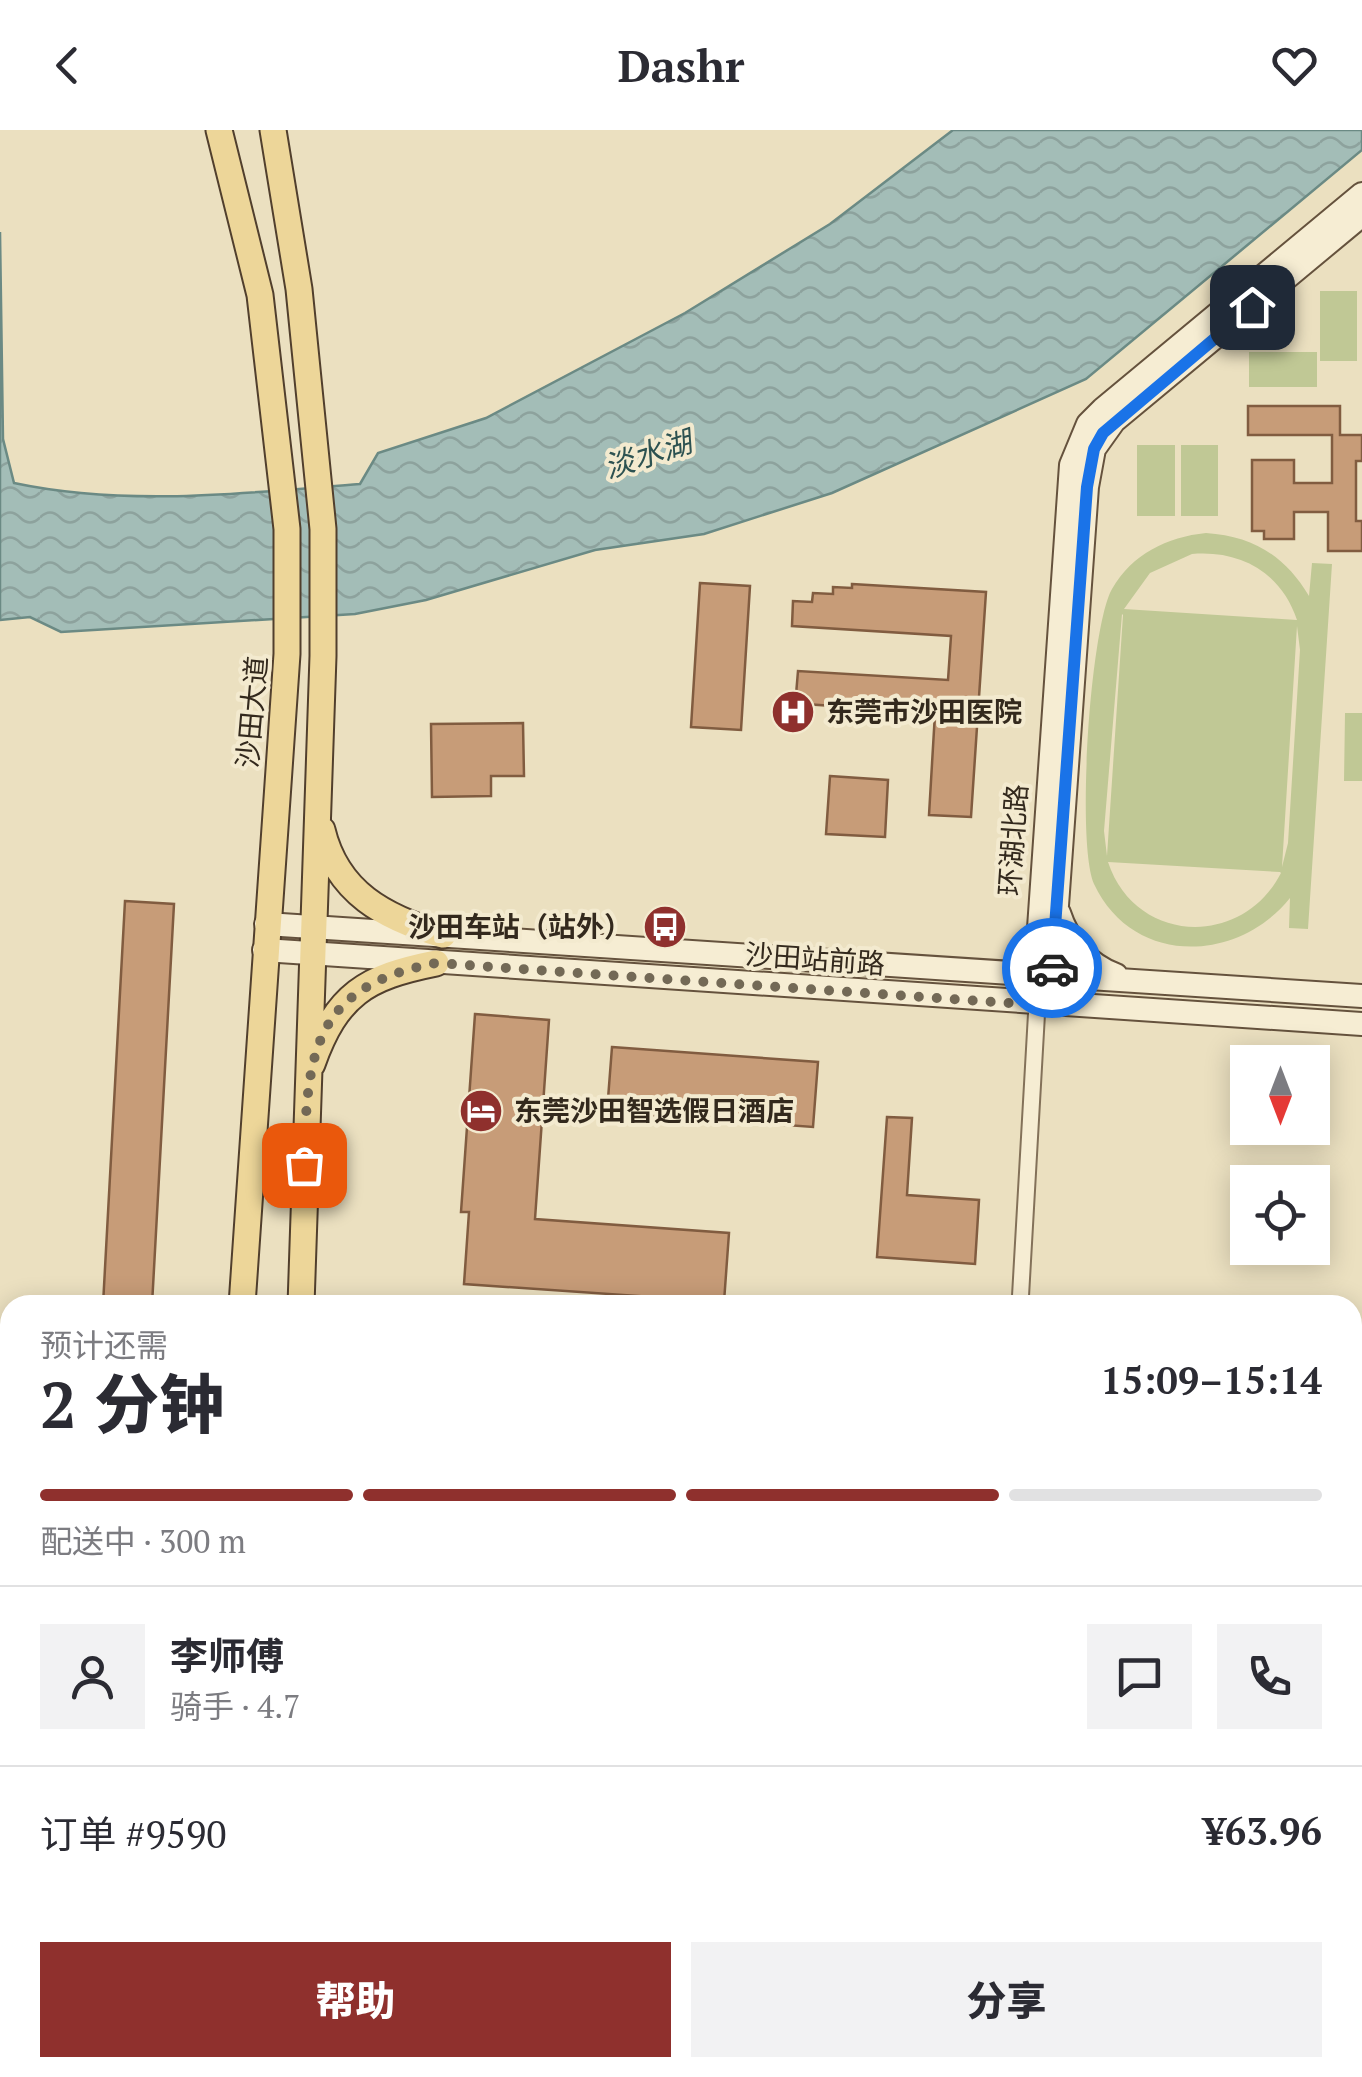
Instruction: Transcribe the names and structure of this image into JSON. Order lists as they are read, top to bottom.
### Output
{
  "streets": {
    "main road": ["沙田大道"],
    "street": ["环湖北路", "沙田站前路"]
  },
  "crossings": [
    ["沙田大道", "沙田站前路"],
    ["环湖北路", "沙田站前路"]
  ],
  "water": ["淡水湖"],
  "places": {
    "hospital": ["东莞市沙田医院"],
    "bus stop": ["沙田车站（站外）"],
    "hotel": ["东莞沙田智选假日酒店"]
  },
  "north": "bottom",
  "page": {
    "header": "Dashr",
    "heading": ["2 分钟", "预计还需", "15:09–15:14"],
    "panel": [
      "李师傅",
      "骑手 · 4.7",
      "订单 #9590",
      "¥63.96"
    ],
    "bar": "配送中 · 300 m",
    "buttons": ["帮助", "分享"]
  }
}
